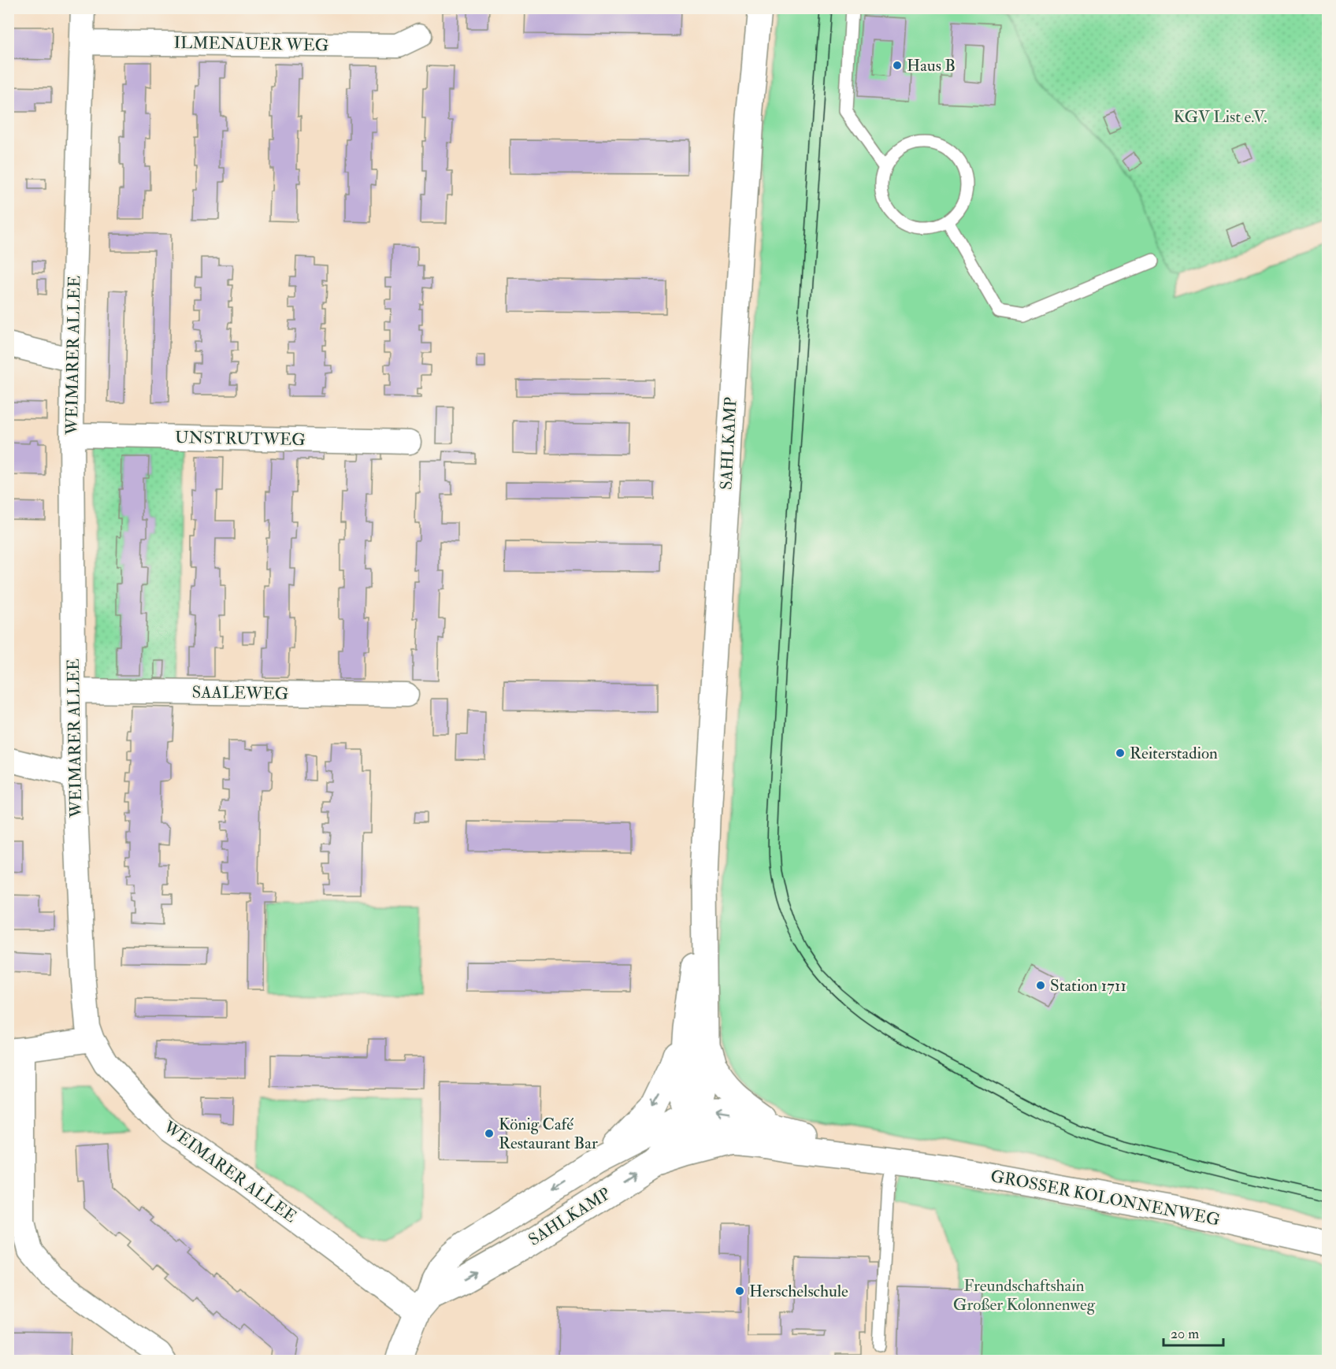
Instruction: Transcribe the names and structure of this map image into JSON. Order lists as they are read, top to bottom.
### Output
{
  "streets": {
    "street": [
      "ILMENAUER WEG",
      "WEIMARER ALLEE",
      "UNSTRUTWEG",
      "SAHLKAMP",
      "SAALEWEG",
      "GROSSER KOLONNENWEG"
    ]
  },
  "crossings": [
    ["ILMENAUER WEG", "WEIMARER ALLEE"],
    ["WEIMARER ALLEE", "UNSTRUTWEG"],
    ["WEIMARER ALLEE", "SAHLKAMP"],
    ["WEIMARER ALLEE", "SAALEWEG"],
    ["SAHLKAMP", "GROSSER KOLONNENWEG"]
  ],
  "parks": ["KGV List e.V.", "Freundschaftshain Großer Kolonnenweg"],
  "places": [
    "Haus B",
    "Reiterstadion",
    "Station 1711",
    "König Café Restaurant Bar",
    "Herschelschule"
  ],
  "scale_bar": "20 m"
}
